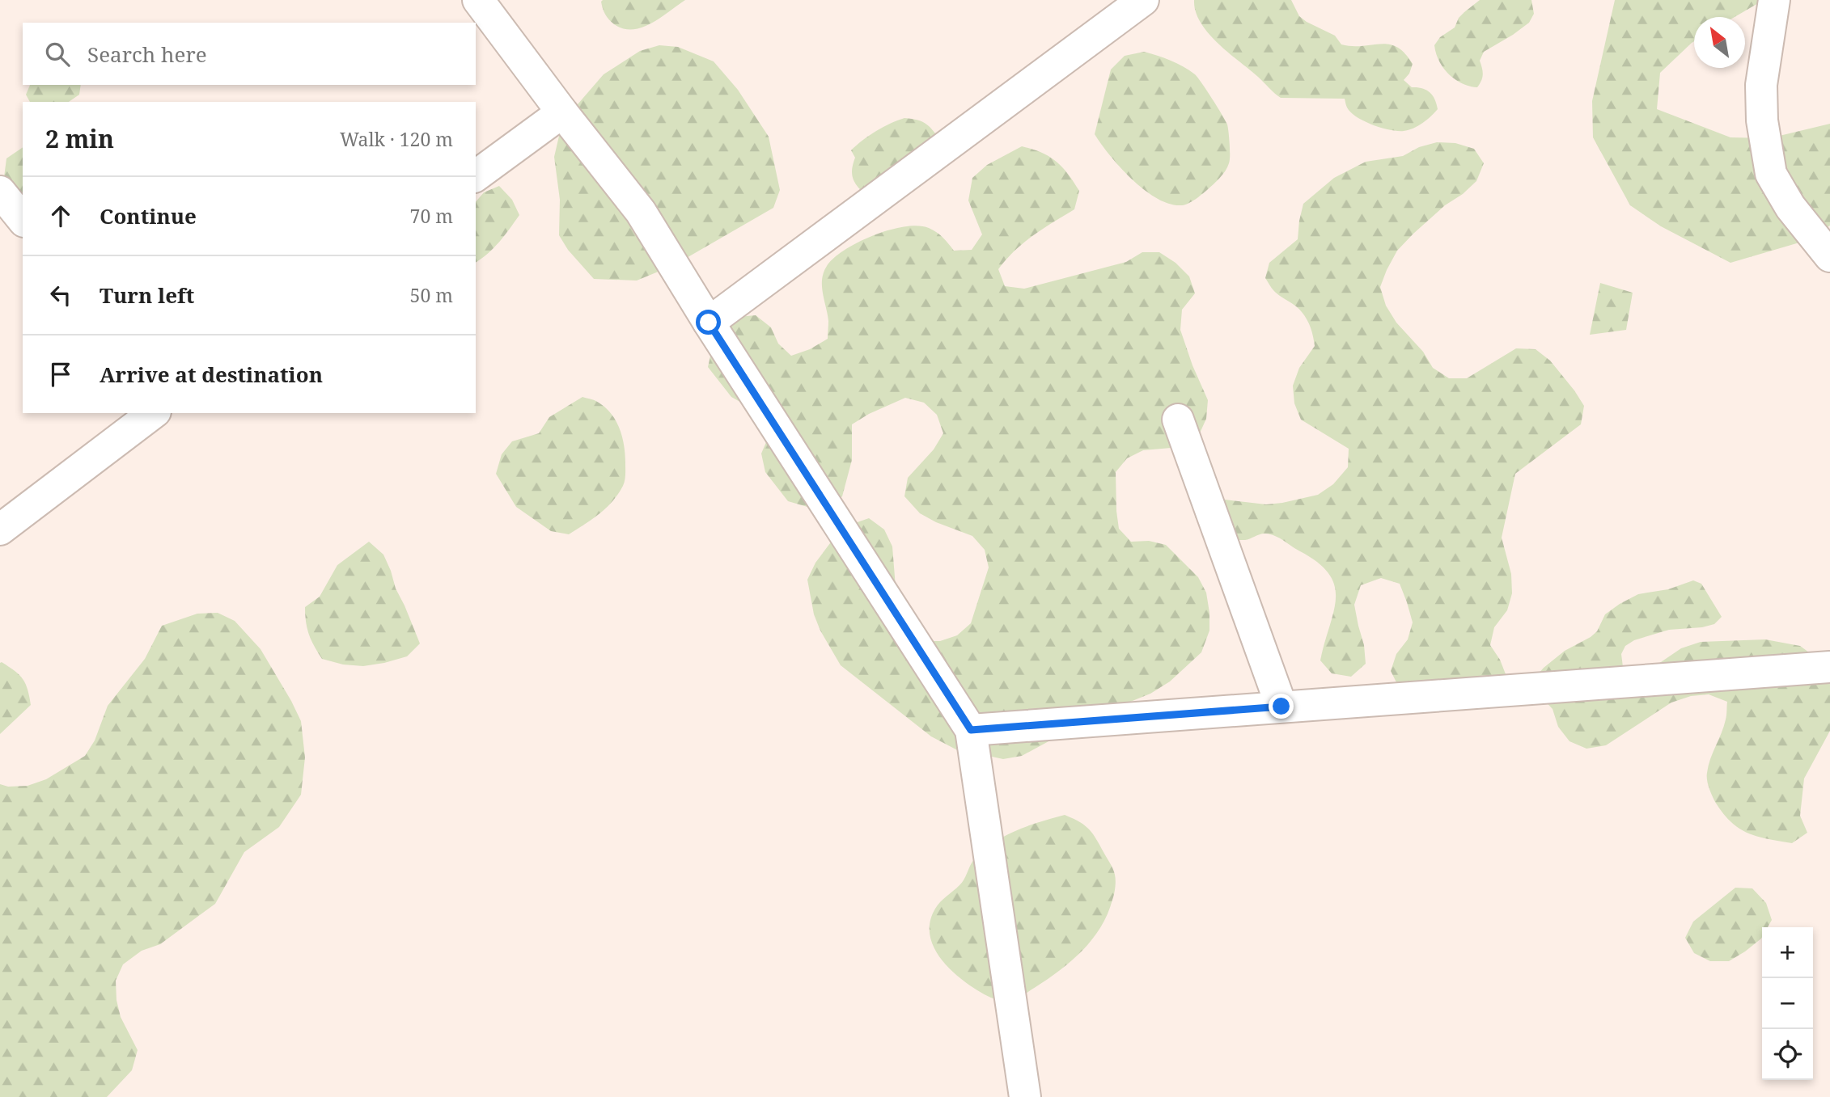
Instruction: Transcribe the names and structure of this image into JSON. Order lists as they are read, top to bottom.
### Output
{
  "north": "top left",
  "page": {
    "search": "Search here",
    "heading": ["2 min", "Walk · 120 m"],
    "list": [
      ["Continue", "70 m"],
      ["Turn left", "50 m"],
      "Arrive at destination"
    ],
    "map_buttons": ["+", "−"]
  }
}
